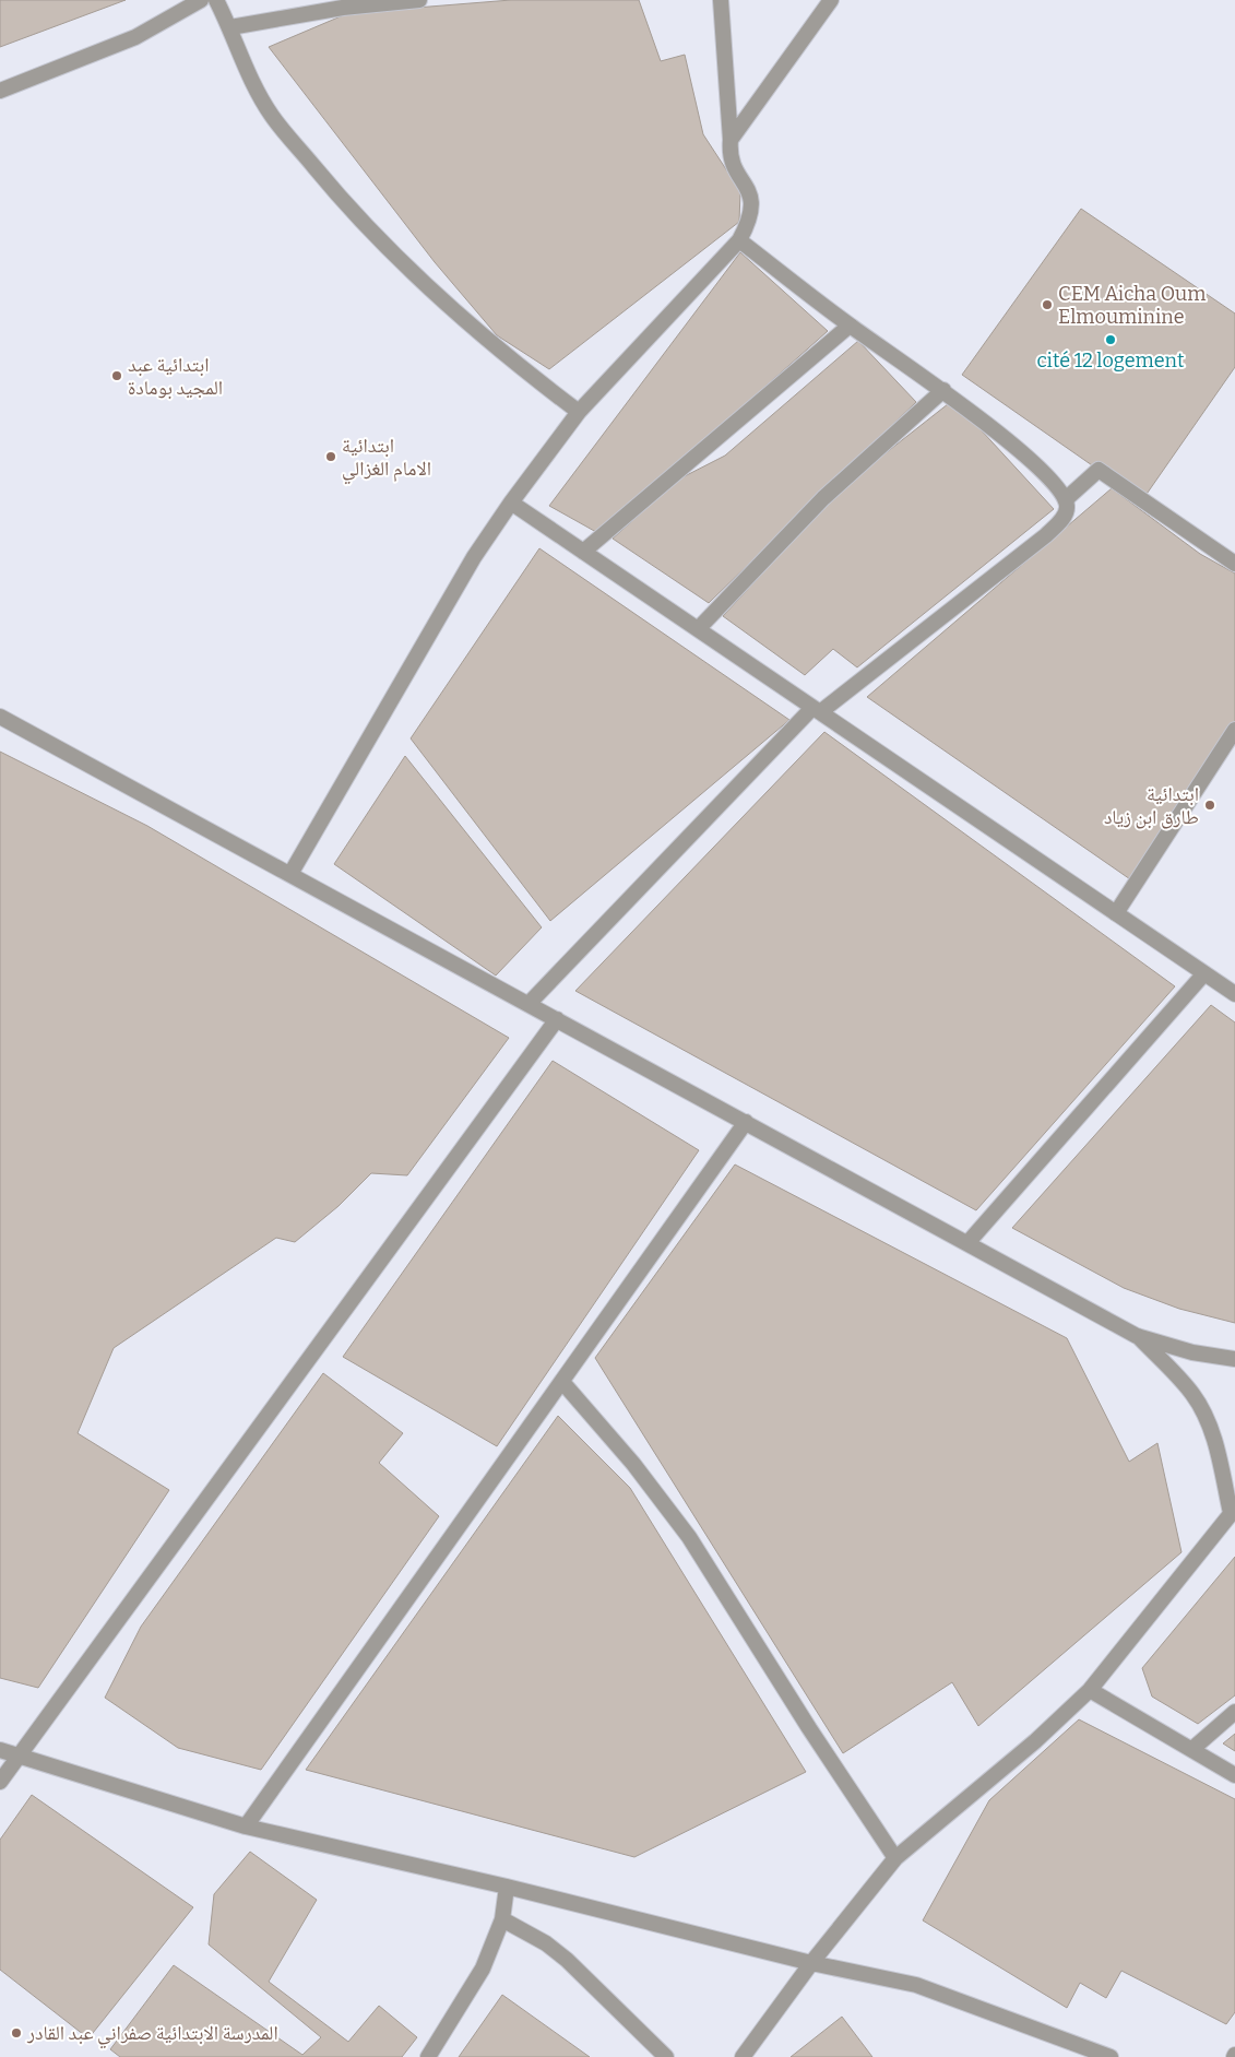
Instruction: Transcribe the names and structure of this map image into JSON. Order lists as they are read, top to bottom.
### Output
{
  "places": [
    "CEM Aicha Oum Elmouminine",
    "cité 12 logement",
    "ابتدائية عبد المجيد بومادة",
    "ابتدائية الامام الغزالي",
    "ابتدائية طارق ابن زياد",
    "المدرسة الابتدائية صفراني عبد القادر"
  ]
}
